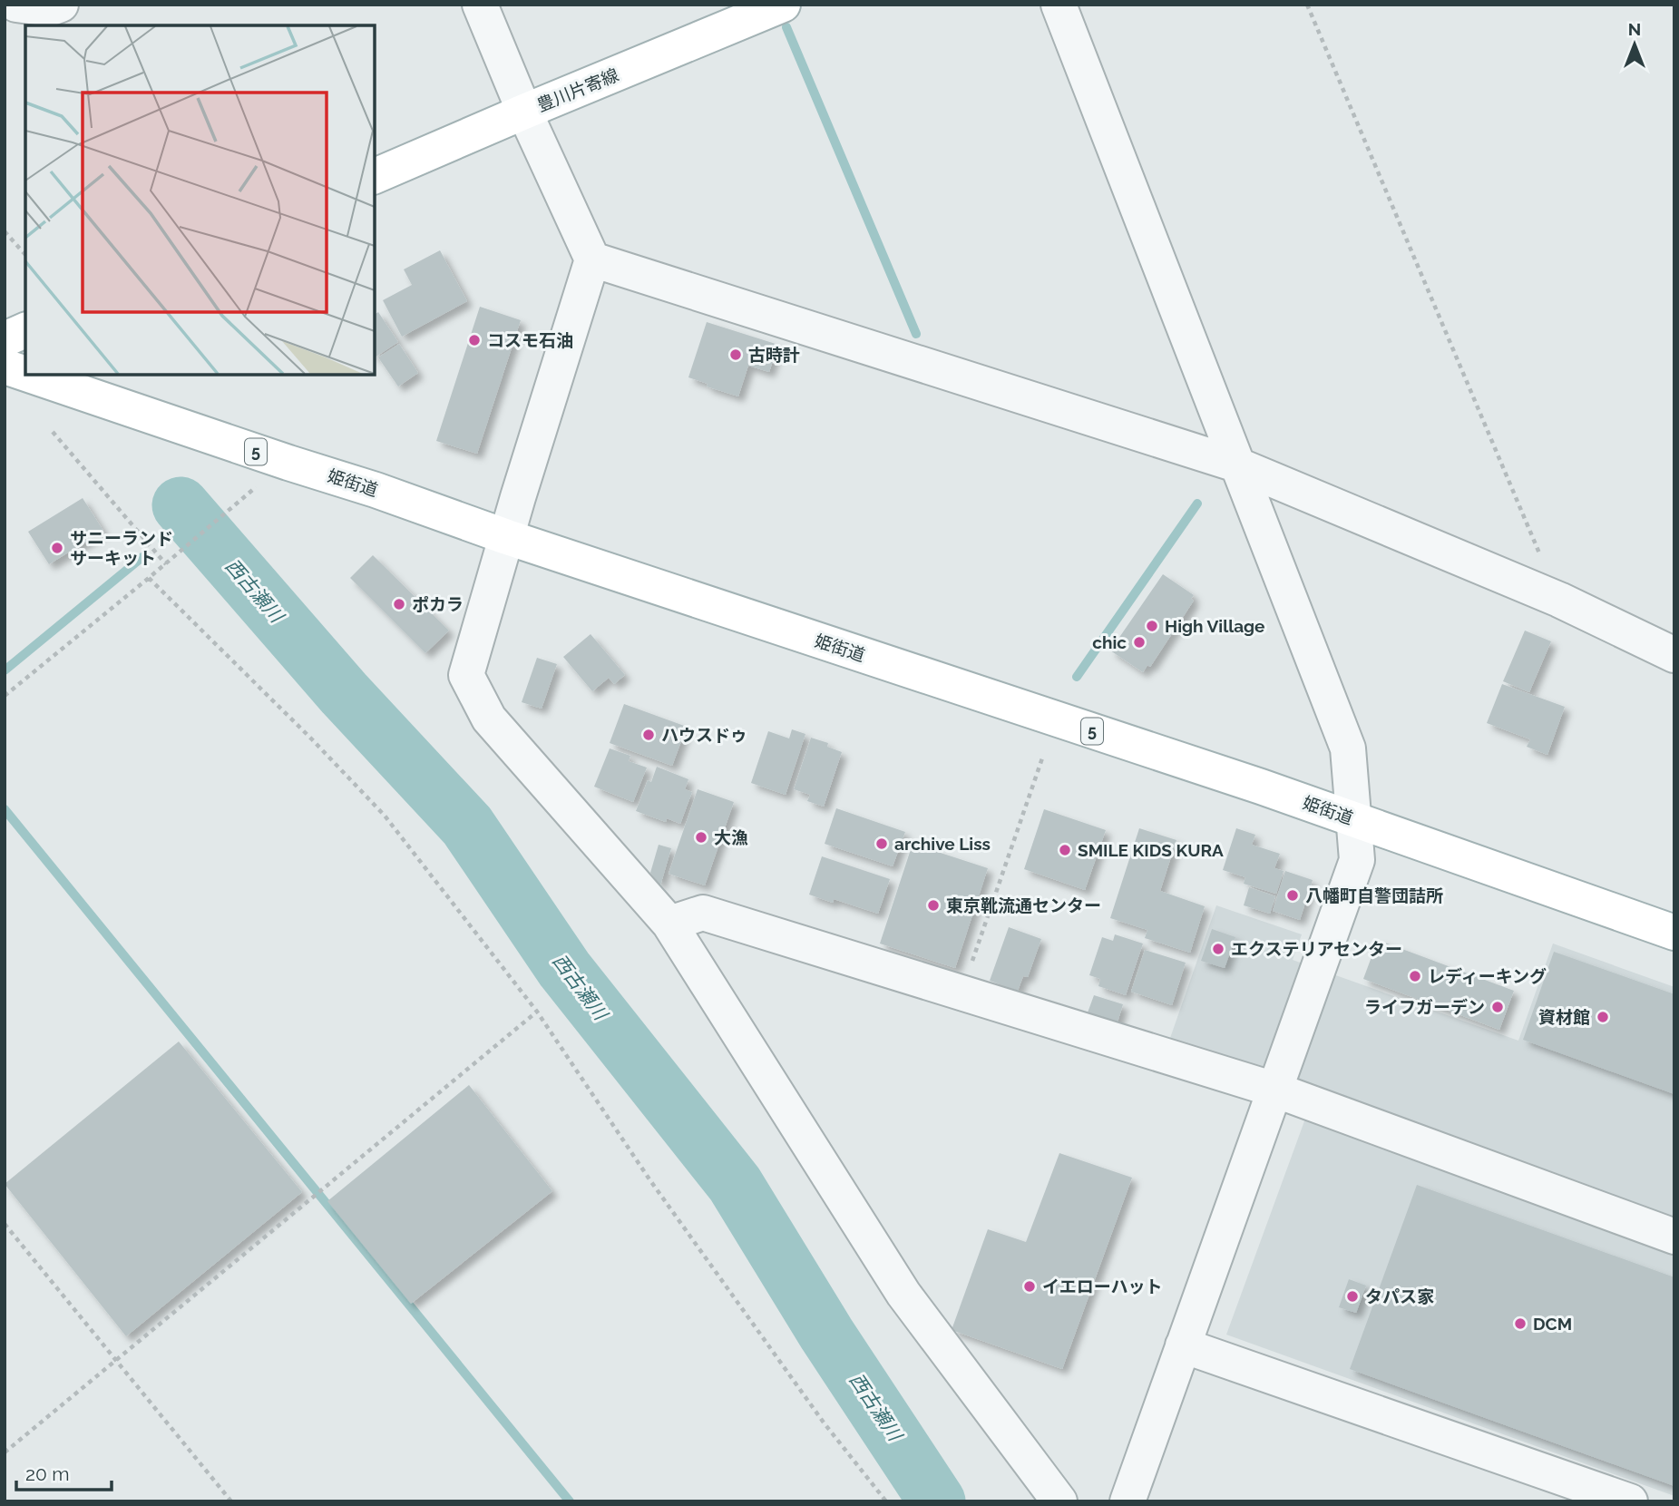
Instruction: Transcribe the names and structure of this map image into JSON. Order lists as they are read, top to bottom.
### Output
{
  "streets": {
    "main road": ["豊川片寄線", "5", "姫街道"]
  },
  "water": ["西古瀬川"],
  "places": [
    "コスモ石油",
    "古時計",
    "サニーランド サーキット",
    "ポカラ",
    "High Village",
    "chic",
    "ハウスドゥ",
    "大漁",
    "archive Liss",
    "SMILE KIDS KURA",
    "八幡町自警団詰所",
    "東京靴流通センター",
    "エクステリアセンター",
    "レディーキング",
    "ライフガーデン",
    "資材館",
    "イエローハット",
    "タパス家",
    "DCM"
  ],
  "scale_bar": "20 m",
  "north": "top"
}
